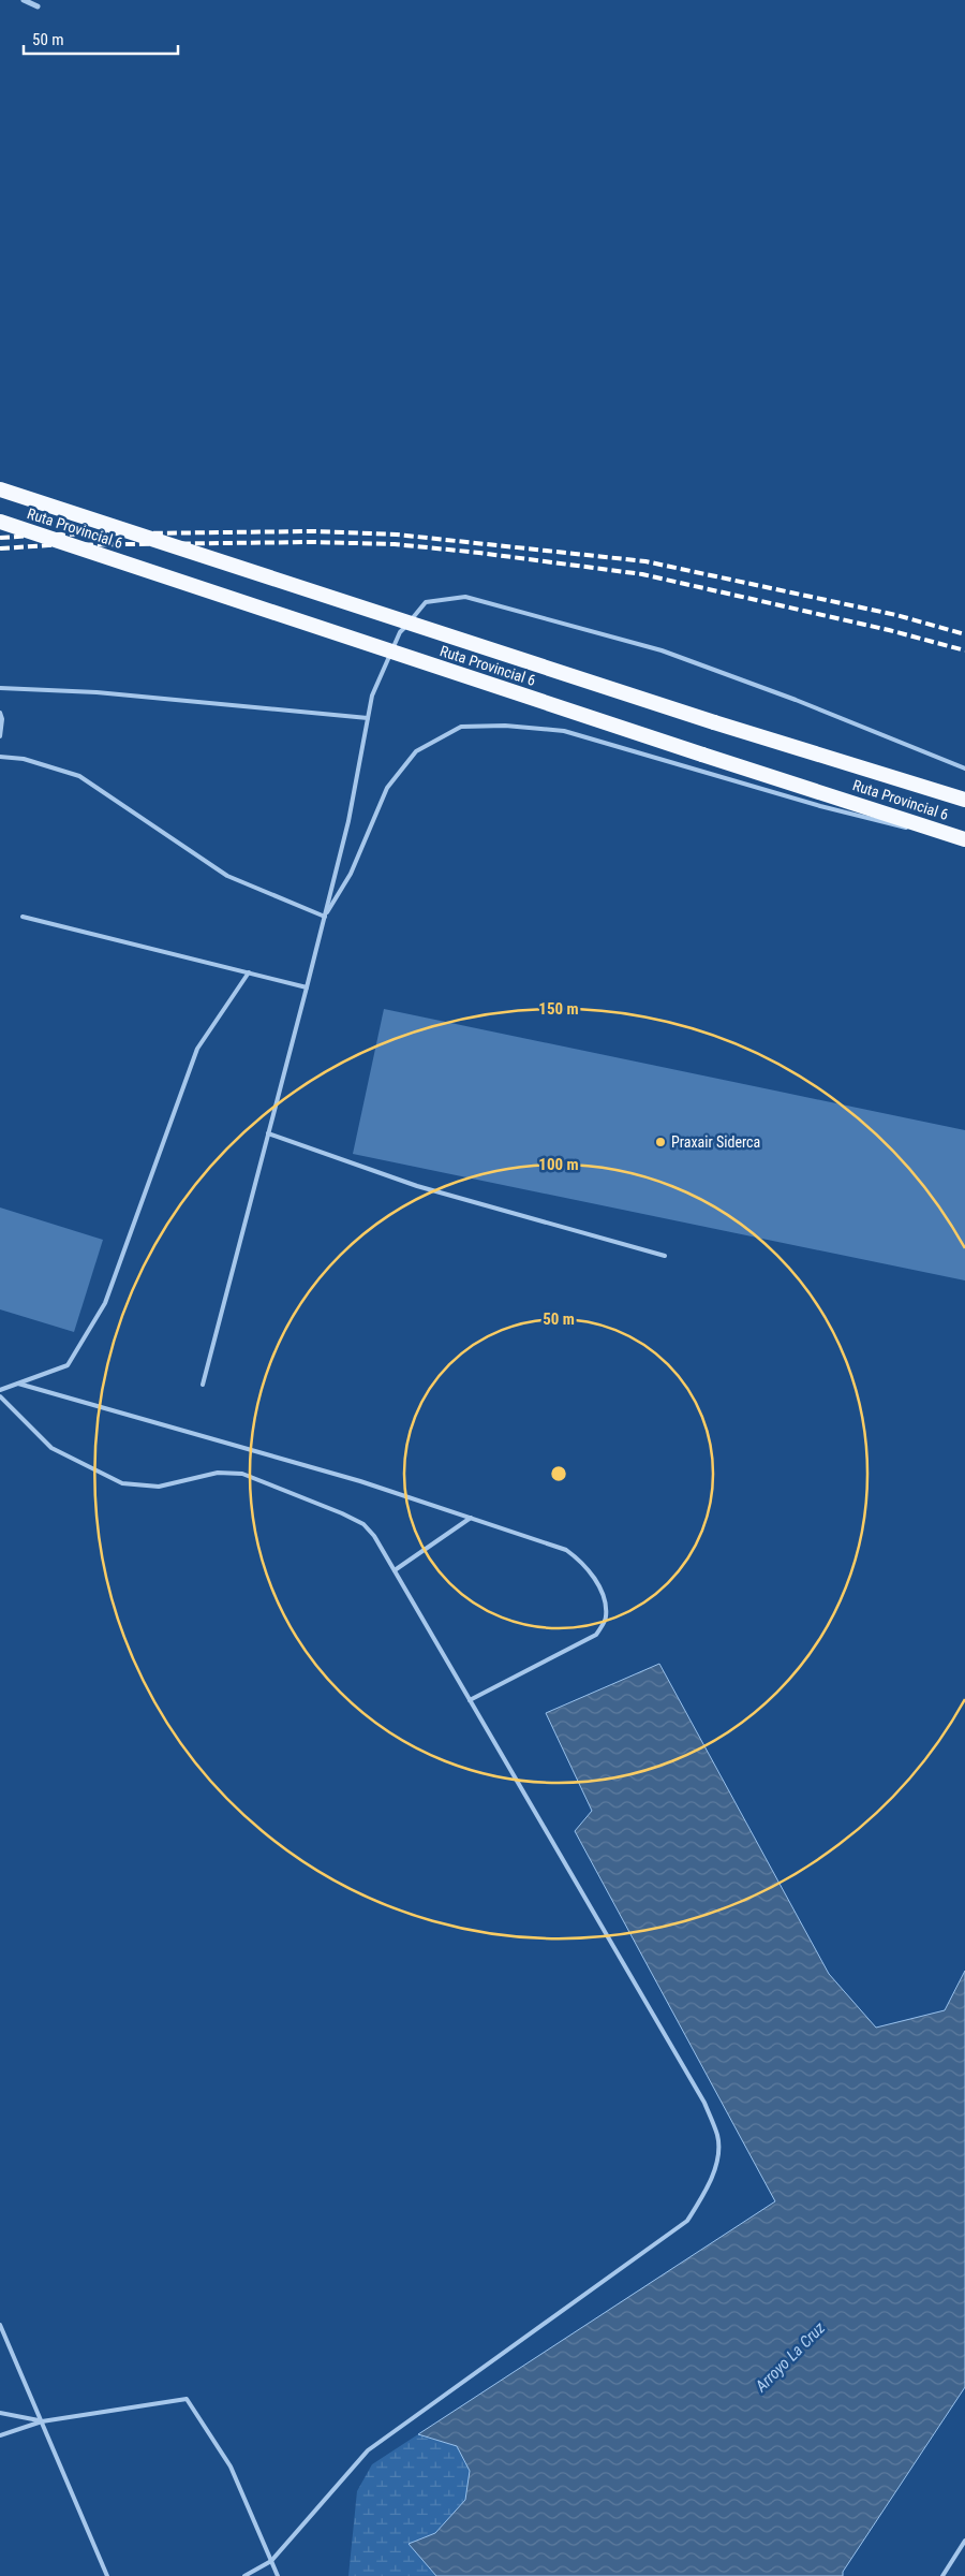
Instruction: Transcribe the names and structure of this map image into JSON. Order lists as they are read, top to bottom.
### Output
{
  "streets": {
    "highway": ["Ruta Provincial 6"]
  },
  "water": ["Arroyo La Cruz"],
  "places": ["Praxair Siderca"],
  "scale_bar": "50 m",
  "rings": ["150 m", "100 m", "50 m"]
}
